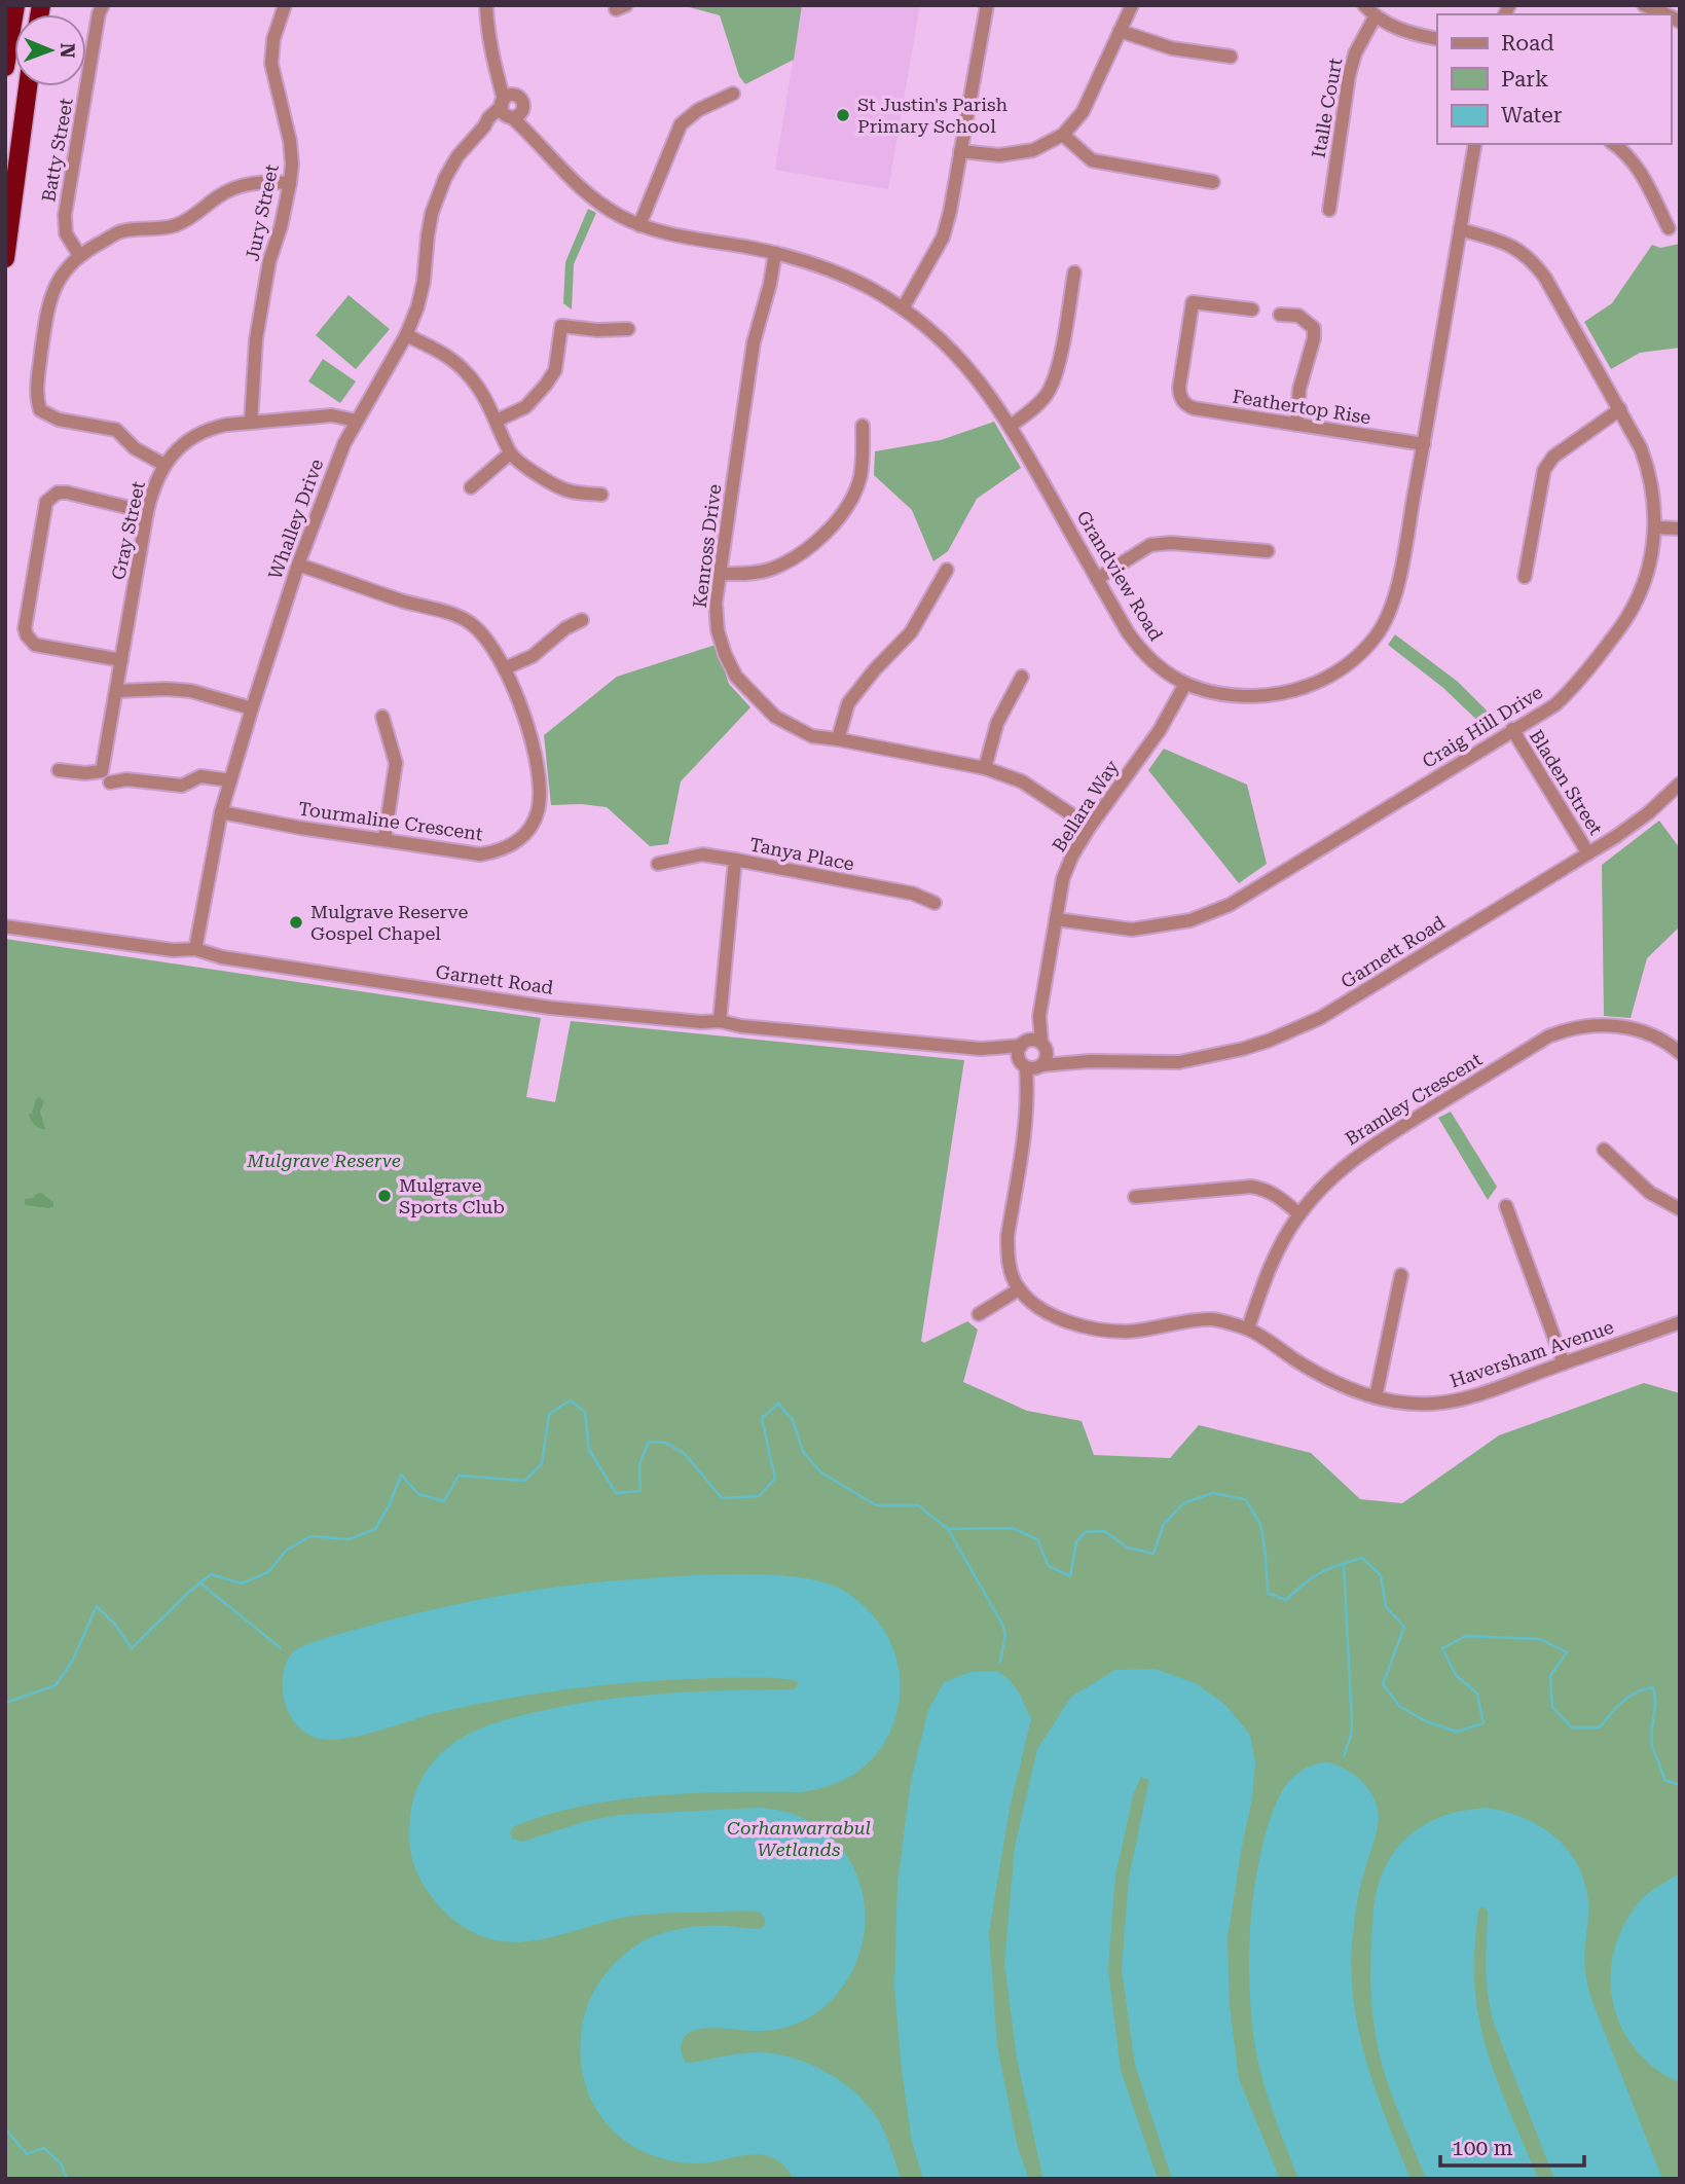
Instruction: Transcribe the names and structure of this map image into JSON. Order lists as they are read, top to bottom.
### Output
{
  "streets": {
    "street": [
      "Italle Court",
      "Batty Street",
      "Jury Street",
      "Feathertop Rise",
      "Whalley Drive",
      "Gray Street",
      "Kenross Drive",
      "Grandview Road",
      "Craig Hill Drive",
      "Bladen Street",
      "Bellara Way",
      "Tourmaline Crescent",
      "Tanya Place",
      "Garnett Road",
      "Bramley Crescent",
      "Haversham Avenue"
    ]
  },
  "crossings": [
    ["Jury Street", "Gray Street"],
    ["Feathertop Rise", "Grandview Road"],
    ["Whalley Drive", "Gray Street"],
    ["Whalley Drive", "Grandview Road"],
    ["Whalley Drive", "Tourmaline Crescent"],
    ["Whalley Drive", "Garnett Road"],
    ["Kenross Drive", "Grandview Road"],
    ["Kenross Drive", "Bellara Way"],
    ["Grandview Road", "Craig Hill Drive"],
    ["Grandview Road", "Bellara Way"],
    ["Craig Hill Drive", "Bladen Street"],
    ["Craig Hill Drive", "Bellara Way"],
    ["Bladen Street", "Garnett Road"],
    ["Bellara Way", "Garnett Road"],
    ["Tanya Place", "Garnett Road"],
    ["Bramley Crescent", "Haversham Avenue"]
  ],
  "parks": ["Mulgrave Reserve", "Corhanwarrabul Wetlands"],
  "places": ["St Justin's Parish Primary School", "Mulgrave Reserve Gospel Chapel", "Mulgrave Sports Club"],
  "legend": ["Road", "Park", "Water"],
  "scale_bar": "100 m",
  "north": "right"
}
